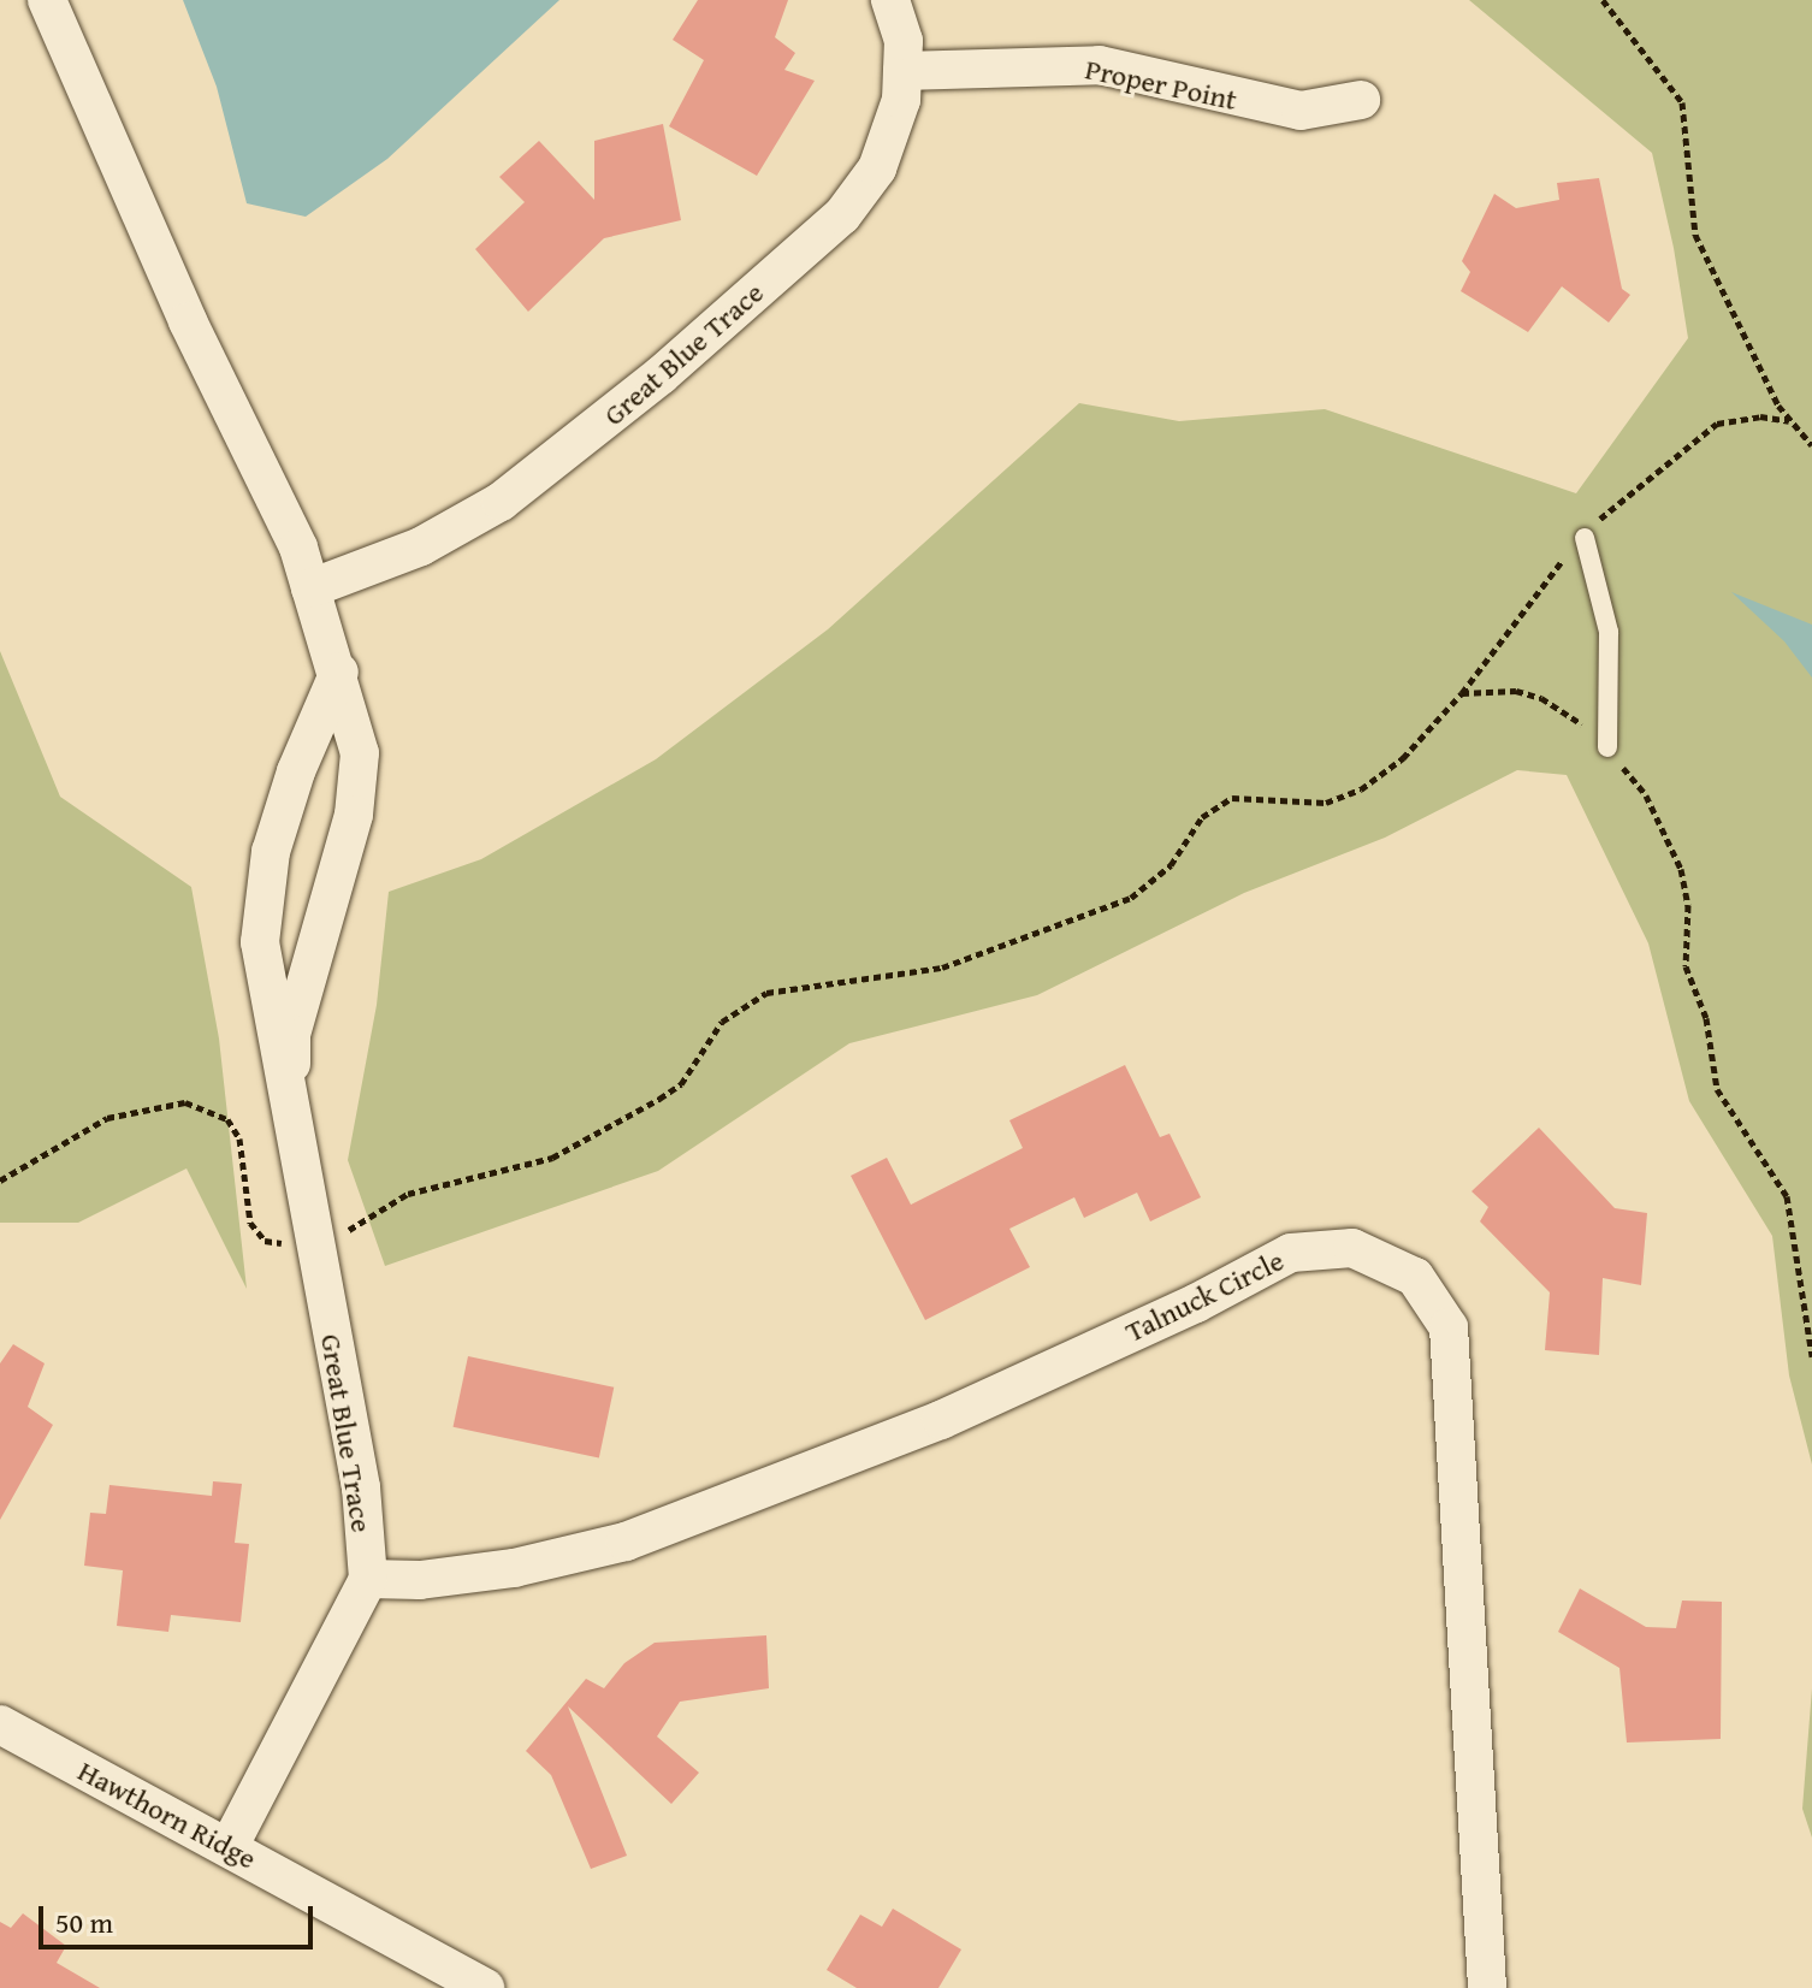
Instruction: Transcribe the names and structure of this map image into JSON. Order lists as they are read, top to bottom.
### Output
{
  "streets": {
    "street": [
      "Proper Point",
      "Great Blue Trace",
      "Talnuck Circle",
      "Hawthorn Ridge"
    ]
  },
  "crossings": [
    ["Proper Point", "Great Blue Trace"],
    ["Great Blue Trace", "Talnuck Circle"]
  ],
  "scale_bar": "50 m"
}
